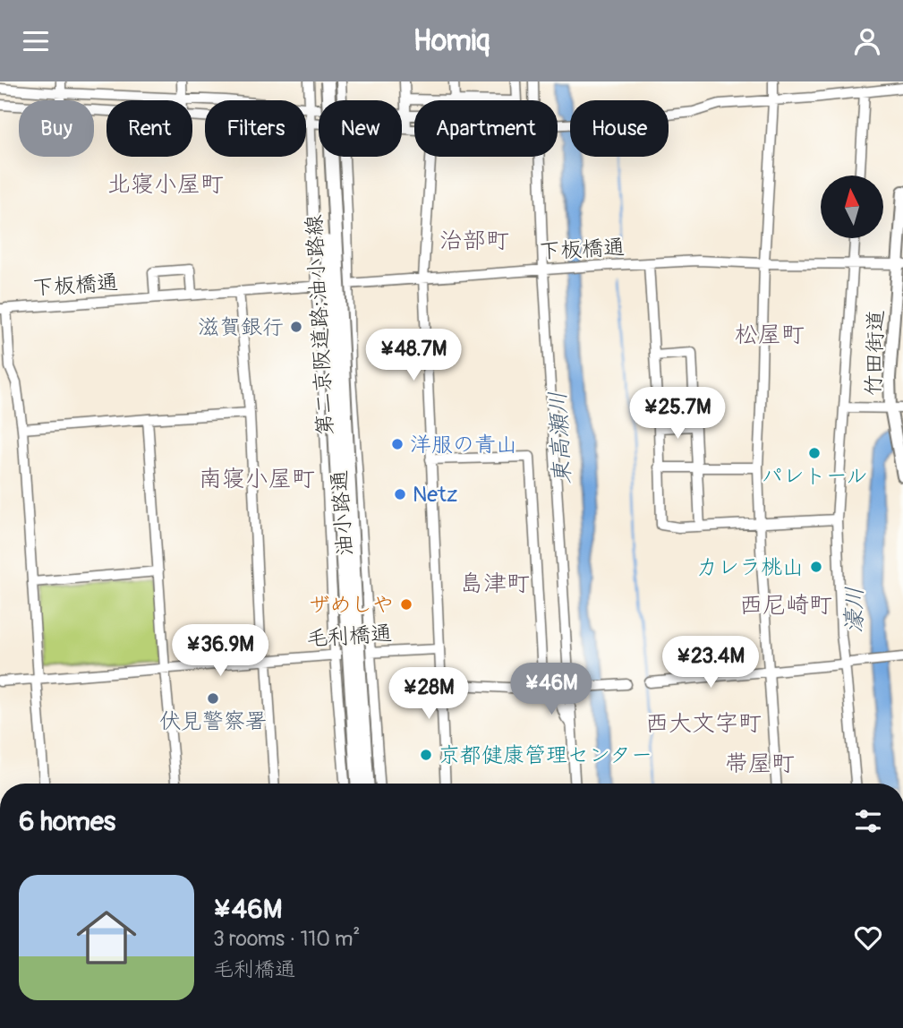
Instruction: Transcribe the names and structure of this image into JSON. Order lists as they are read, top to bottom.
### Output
{
  "streets": {
    "highway": ["第二京阪道路;油小路線"],
    "main road": ["竹田街道"],
    "street": ["下板橋通", "油小路通", "毛利橋通"]
  },
  "crossings": [
    ["下板橋通", "竹田街道"],
    ["下板橋通", "油小路通"],
    ["油小路通", "毛利橋通"]
  ],
  "districts": [
    "北寝小屋町",
    "治部町",
    "松屋町",
    "南寝小屋町",
    "島津町",
    "西尼崎町",
    "西大文字町",
    "帯屋町"
  ],
  "water": ["東高瀬川", "濠川"],
  "places": [
    "滋賀銀行",
    "洋服の青山",
    "パレトール",
    "Netz",
    "カレラ桃山",
    "ザめしや",
    "伏見警察署",
    "京都健康管理センター"
  ],
  "north": "top",
  "page": {
    "header": "Homiq",
    "chip": [
      "Buy",
      "Rent",
      "Filters",
      "New",
      "Apartment",
      "House"
    ],
    "price": [
      "¥48.7M",
      "¥25.7M",
      "¥36.9M",
      "¥23.4M",
      "¥46M",
      "¥28M"
    ],
    "heading": "6 homes",
    "list": [
      {
        "name": "¥46M",
        "note": "3 rooms · 110 m² · 毛利橋通"
      }
    ]
  }
}
